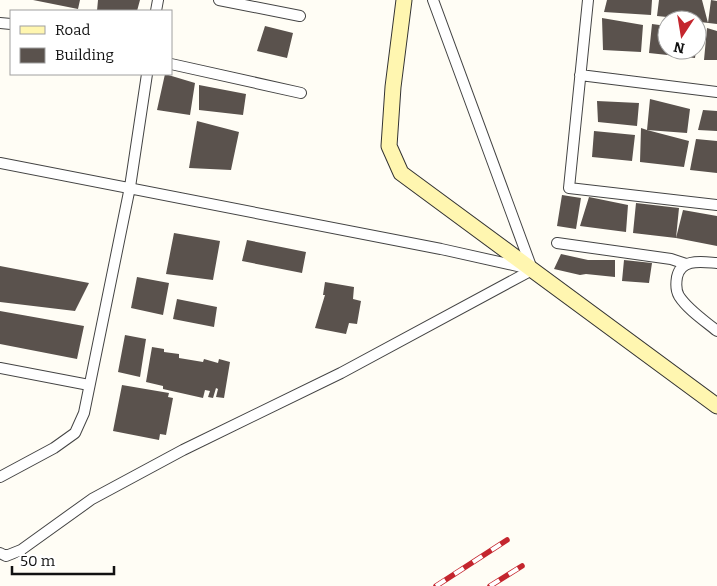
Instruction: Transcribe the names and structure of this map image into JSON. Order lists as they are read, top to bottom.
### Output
{
  "legend": ["Road", "Building"],
  "scale_bar": "50 m",
  "north": "bottom"
}
